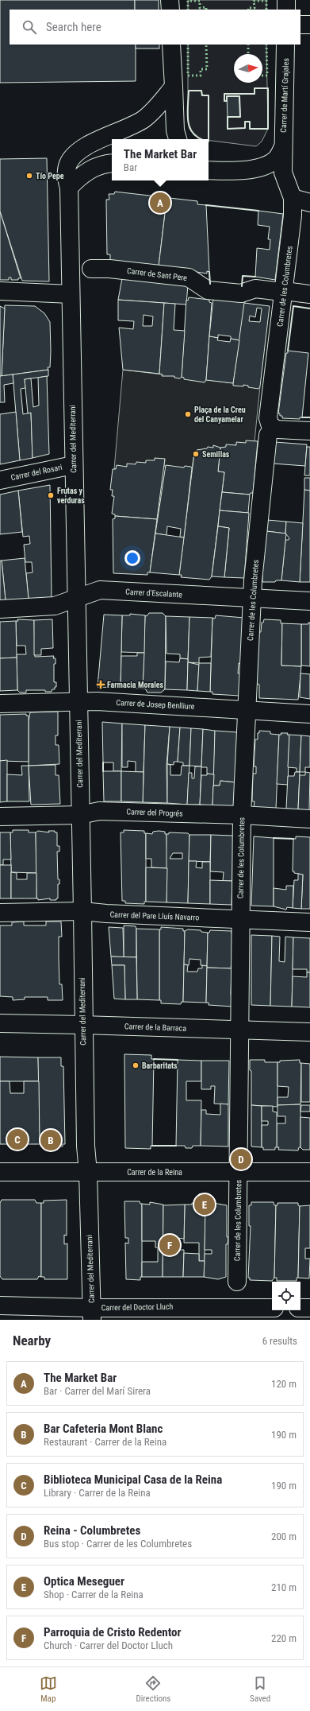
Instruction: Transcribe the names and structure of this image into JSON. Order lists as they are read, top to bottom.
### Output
{
  "streets": {
    "street": [
      "Carrer de Martí Grajales",
      "Carrer de Sant Pere",
      "Carrer de les Columbretes",
      "Carrer del Mediterrani",
      "Carrer del Rosari",
      "Carrer d'Escalante",
      "Carrer de Josep Benlliure",
      "Carrer del Progrés",
      "Carrer del Pare Lluís Navarro",
      "Carrer de la Barraca",
      "Carrer de la Reina",
      "Carrer del Doctor Lluch"
    ]
  },
  "crossings": [
    ["Carrer de Martí Grajales", "Carrer de les Columbretes"],
    ["Carrer de Sant Pere", "Carrer de les Columbretes"],
    ["Carrer de les Columbretes", "Carrer d'Escalante"],
    ["Carrer de les Columbretes", "Carrer de Josep Benlliure"],
    ["Carrer de les Columbretes", "Carrer del Progrés"],
    ["Carrer de les Columbretes", "Carrer del Pare Lluís Navarro"],
    ["Carrer de les Columbretes", "Carrer de la Barraca"],
    ["Carrer de les Columbretes", "Carrer de la Reina"],
    ["Carrer del Mediterrani", "Carrer del Rosari"],
    ["Carrer del Mediterrani", "Carrer d'Escalante"],
    ["Carrer del Mediterrani", "Carrer de Josep Benlliure"],
    ["Carrer del Mediterrani", "Carrer del Progrés"],
    ["Carrer del Mediterrani", "Carrer del Pare Lluís Navarro"],
    ["Carrer del Mediterrani", "Carrer de la Barraca"],
    ["Carrer del Mediterrani", "Carrer de la Reina"],
    ["Carrer del Mediterrani", "Carrer del Doctor Lluch"]
  ],
  "places": {
    "other": [
      "Tío Pepe",
      "Plaça de la Creu del Canyamelar",
      "Semillas",
      "Frutas y verduras",
      "Barbaritats"
    ],
    "health": ["Farmacia Morales"]
  },
  "north": "right",
  "page": {
    "search": "Search here",
    "popup": ["The Market Bar", "Bar"],
    "pins": [
      "A",
      "C",
      "B",
      "D",
      "E",
      "F"
    ],
    "heading": ["Nearby", "6 results"],
    "list": [
      {
        "mark": "A",
        "name": "The Market Bar",
        "note": "Bar · Carrer del Marí Sirera",
        "value": "120 m"
      },
      {
        "mark": "B",
        "name": "Bar Cafeteria Mont Blanc",
        "note": "Restaurant · Carrer de la Reina",
        "value": "190 m"
      },
      {
        "mark": "C",
        "name": "Biblioteca Municipal Casa de la Reina",
        "note": "Library · Carrer de la Reina",
        "value": "190 m"
      },
      {
        "mark": "D",
        "name": "Reina - Columbretes",
        "note": "Bus stop · Carrer de les Columbretes",
        "value": "200 m"
      },
      {
        "mark": "E",
        "name": "Optica Meseguer",
        "note": "Shop · Carrer de la Reina",
        "value": "210 m"
      },
      {
        "mark": "F",
        "name": "Parroquia de Cristo Redentor",
        "note": "Church · Carrer del Doctor Lluch",
        "value": "220 m"
      }
    ],
    "nav": ["Map", "Directions", "Saved"]
  }
}
